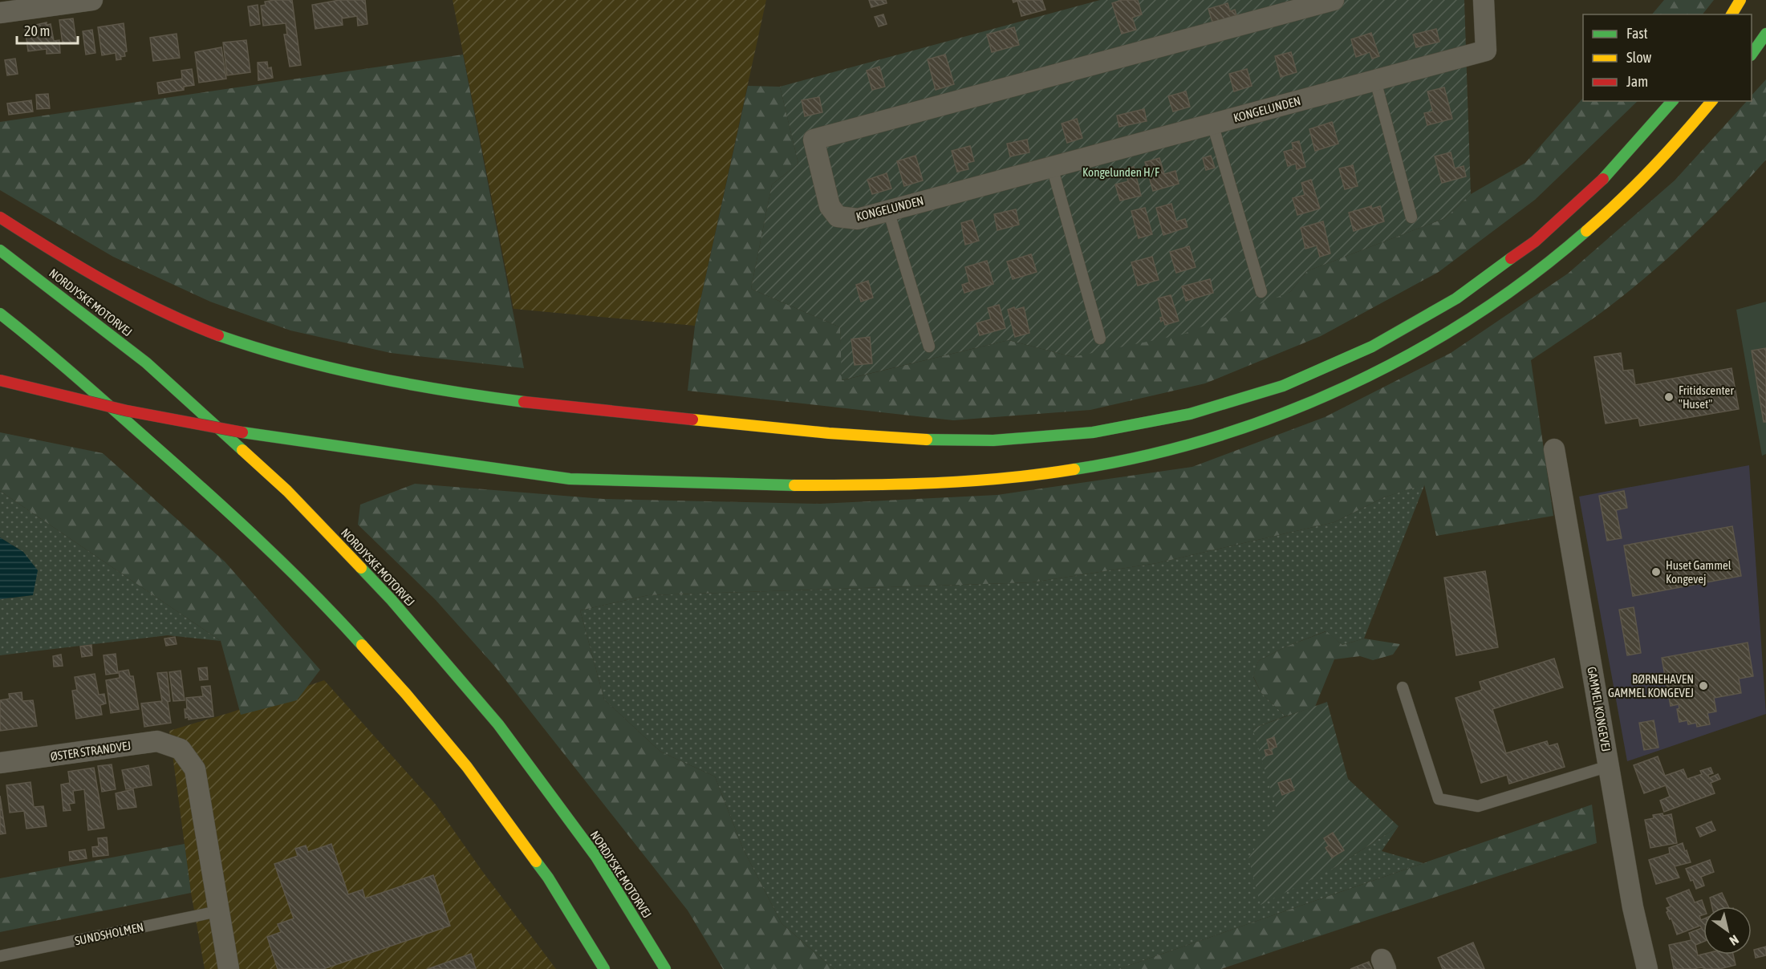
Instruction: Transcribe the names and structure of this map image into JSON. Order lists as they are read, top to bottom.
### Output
{
  "streets": {
    "highway": ["NORDJYSKE MOTORVEJ"],
    "street": ["KONGELUNDEN", "GAMMEL KONGEVEJ", "ØSTER STRANDVEJ"],
    "lane": ["SUNDSHOLMEN"]
  },
  "crossings": [
    ["ØSTER STRANDVEJ", "SUNDSHOLMEN"]
  ],
  "parks": ["Kongelunden H/F"],
  "places": ["Fritidscenter \"Huset\"", "Huset Gammel Kongevej", "BØRNEHAVEN GAMMEL KONGEVEJ"],
  "legend": ["Fast", "Slow", "Jam"],
  "scale_bar": "20 m",
  "north": "bottom right"
}
